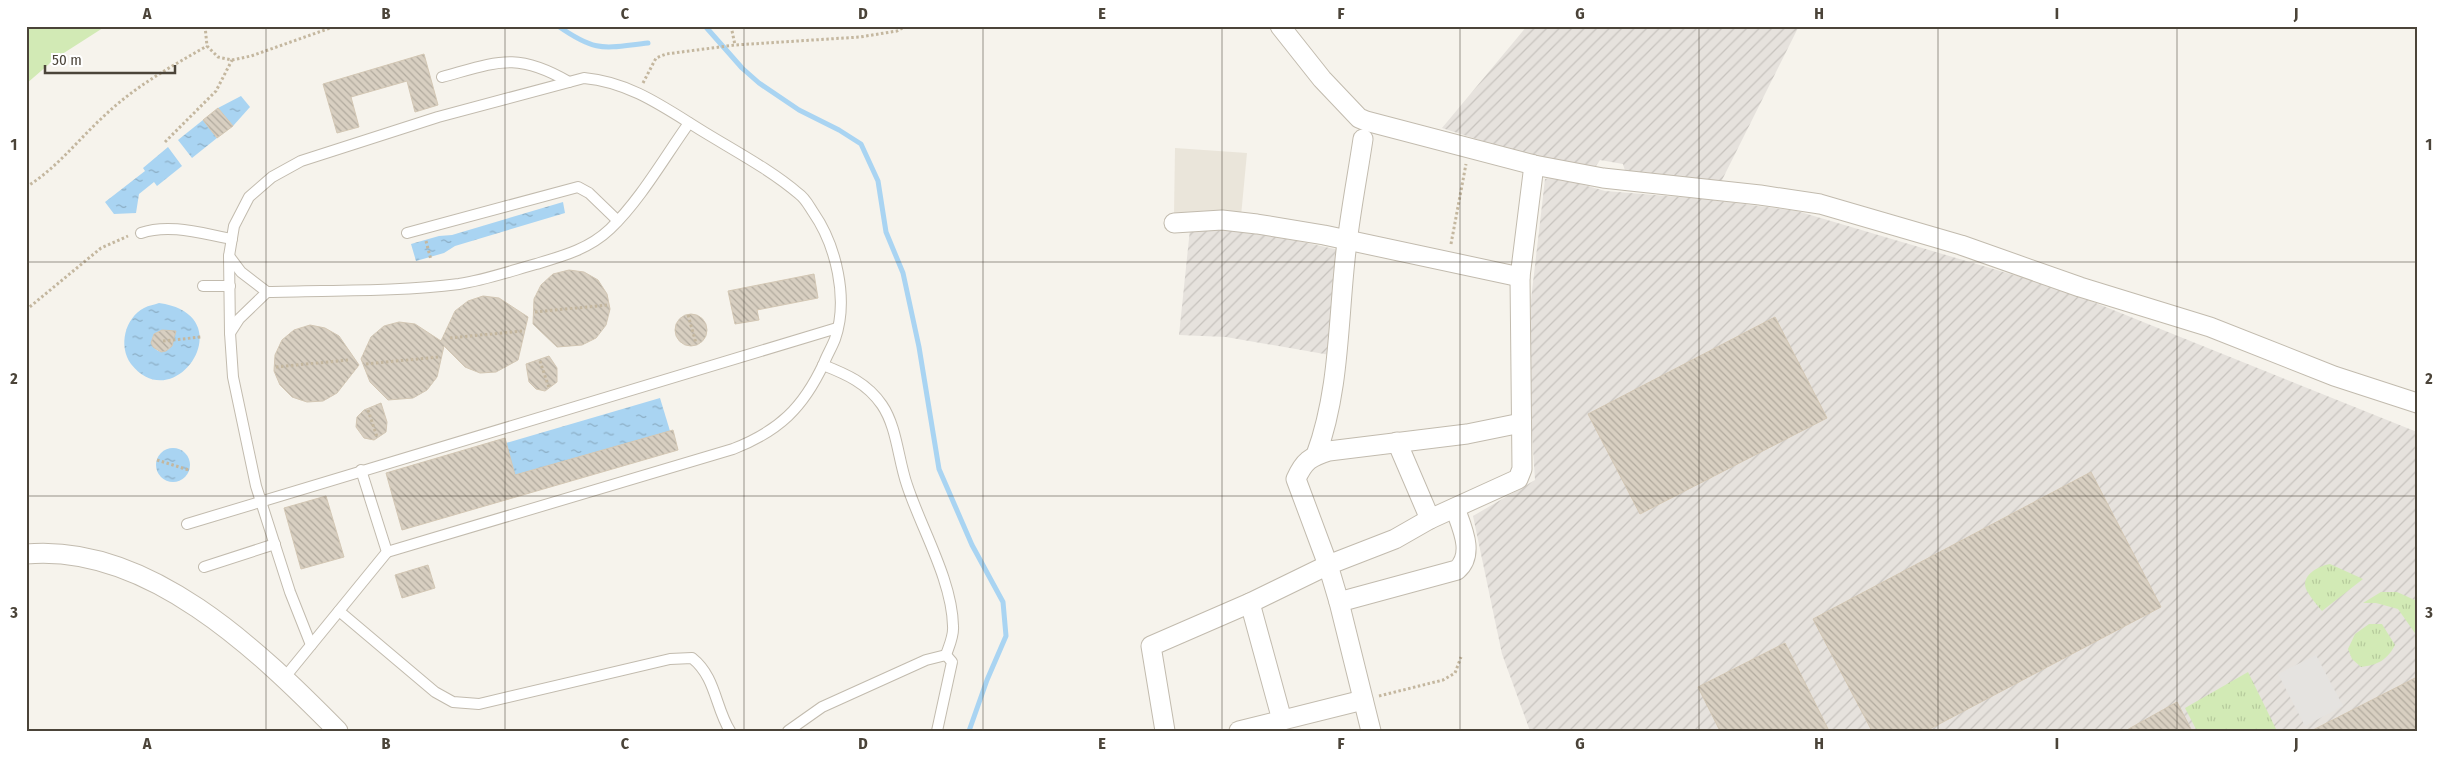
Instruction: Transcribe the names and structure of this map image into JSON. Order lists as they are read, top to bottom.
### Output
{
  "scale_bar": "50 m",
  "grid": {
    "columns": [
      "A",
      "B",
      "C",
      "D",
      "E",
      "F",
      "G",
      "H",
      "I",
      "J"
    ],
    "rows": ["1", "2", "3"]
  }
}
